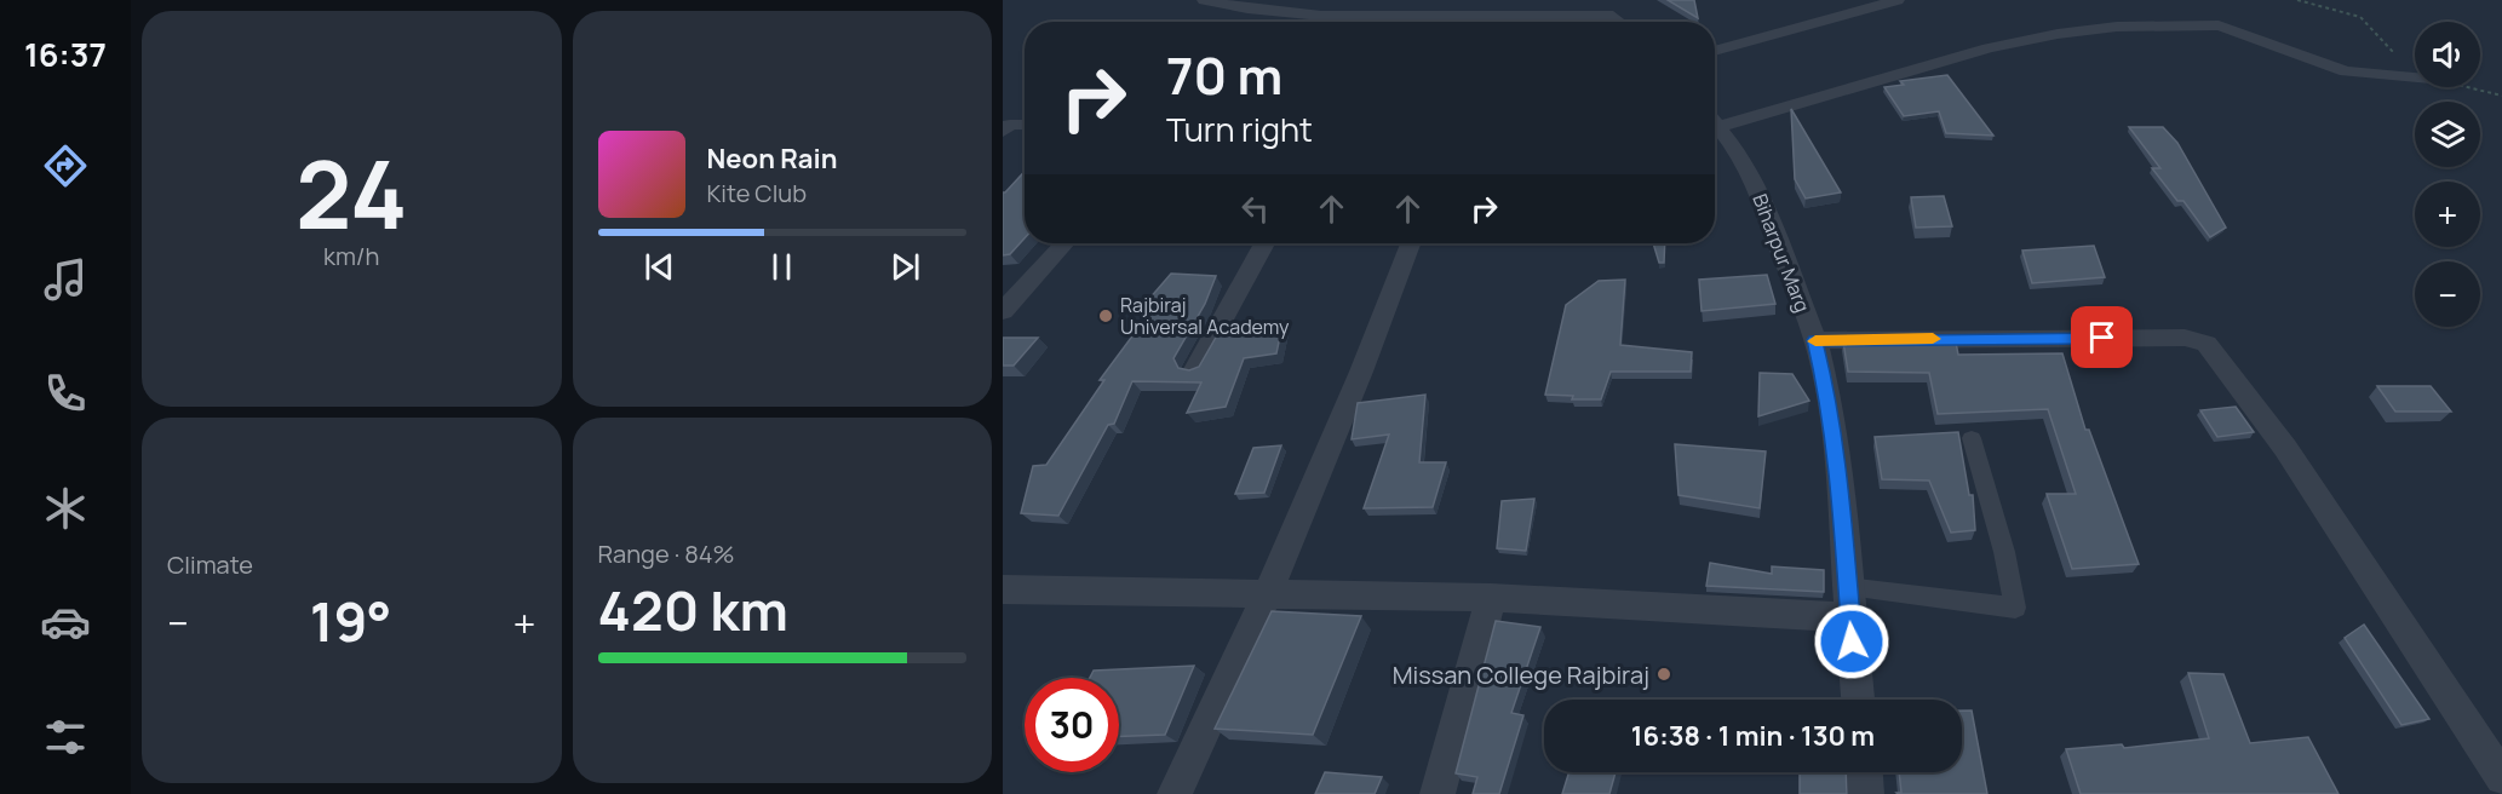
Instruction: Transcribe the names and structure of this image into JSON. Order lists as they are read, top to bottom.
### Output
{
  "streets": {
    "street": ["Biharpur Marg"]
  },
  "places": ["Rajbiraj Universal Academy", "Missan College Rajbiraj"],
  "page": {
    "tabs": "16:37",
    "tile": [
      ["24", "km/h"],
      "Climate",
      ["Range · 84%", "420 km"]
    ],
    "map_buttons": ["+", "−"],
    "turn": ["70 m", "Turn right"],
    "song": ["Neon Rain", "Kite Club"],
    "heat": ["−", "19°", "+"],
    "limit": "30",
    "trip": "16:38 · 1 min · 130 m"
  }
}
